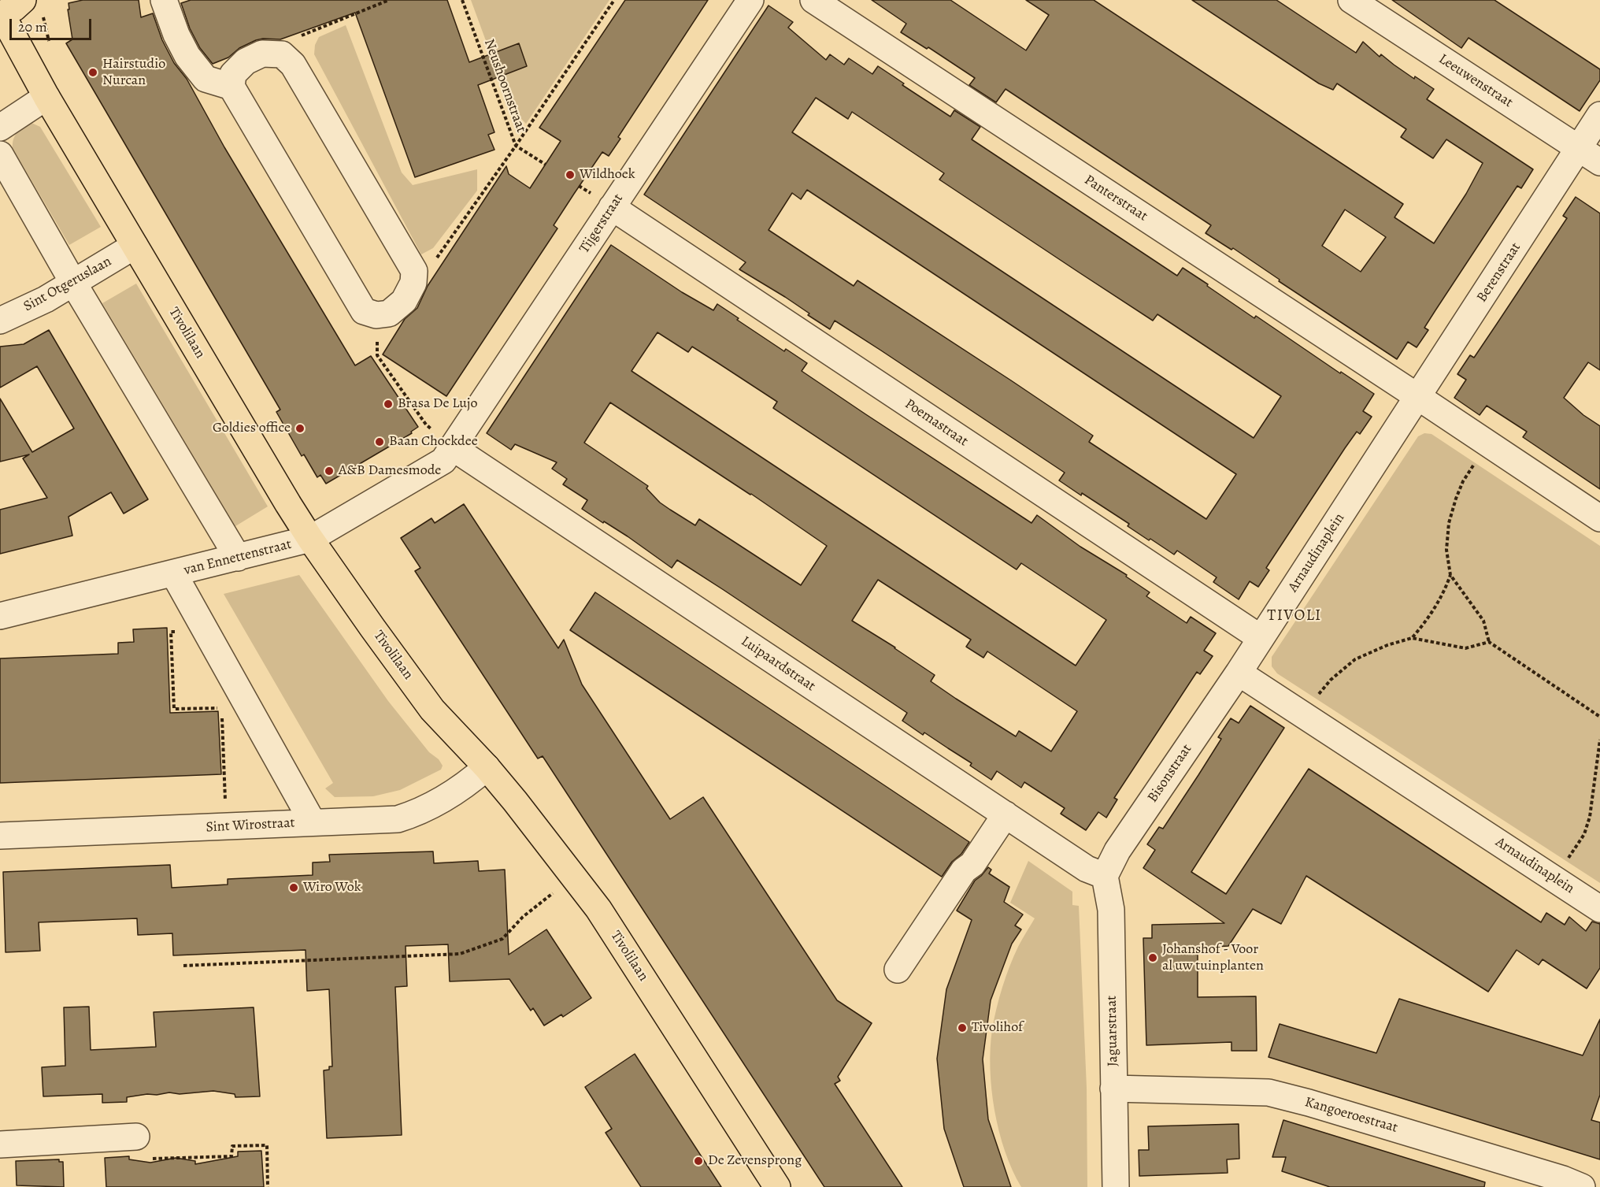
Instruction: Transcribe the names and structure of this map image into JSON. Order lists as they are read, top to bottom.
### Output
{
  "streets": {
    "main road": ["Tivolilaan"],
    "street": [
      "Leeuwenstraat",
      "Panterstraat",
      "Tijgerstraat",
      "Berenstraat",
      "Sint Otgeruslaan",
      "Poemastraat",
      "Arnaudinaplein",
      "van Ennettenstraat",
      "Luipaardstraat",
      "Bisonstraat",
      "Sint Wirostraat",
      "Jaguarstraat",
      "Kangoeroestraat"
    ],
    "path": ["Neushoornstraat"]
  },
  "crossings": [
    ["Leeuwenstraat", "Berenstraat"],
    ["Panterstraat", "Berenstraat"],
    ["Panterstraat", "Arnaudinaplein"],
    ["Tijgerstraat", "Poemastraat"],
    ["Tijgerstraat", "van Ennettenstraat"],
    ["Tijgerstraat", "Luipaardstraat"],
    ["Berenstraat", "Arnaudinaplein"],
    ["Sint Otgeruslaan", "Tivolilaan"],
    ["Tivolilaan", "van Ennettenstraat"],
    ["Tivolilaan", "Sint Wirostraat"],
    ["Poemastraat", "Arnaudinaplein"],
    ["Arnaudinaplein", "Bisonstraat"],
    ["van Ennettenstraat", "Luipaardstraat"],
    ["Luipaardstraat", "Bisonstraat"],
    ["Luipaardstraat", "Jaguarstraat"],
    ["Bisonstraat", "Jaguarstraat"],
    ["Jaguarstraat", "Kangoeroestraat"]
  ],
  "districts": ["TIVOLI"],
  "places": [
    "Hairstudio Nurcan",
    "Wildhoek",
    "Brasa De Lujo",
    "Goldies office",
    "Baan Chockdee",
    "A&B Damesmode",
    "Wiro Wok",
    "Johanshof - Voor al uw tuinplanten",
    "Tivolihof",
    "De Zevensprong"
  ],
  "scale_bar": "20 m"
}
